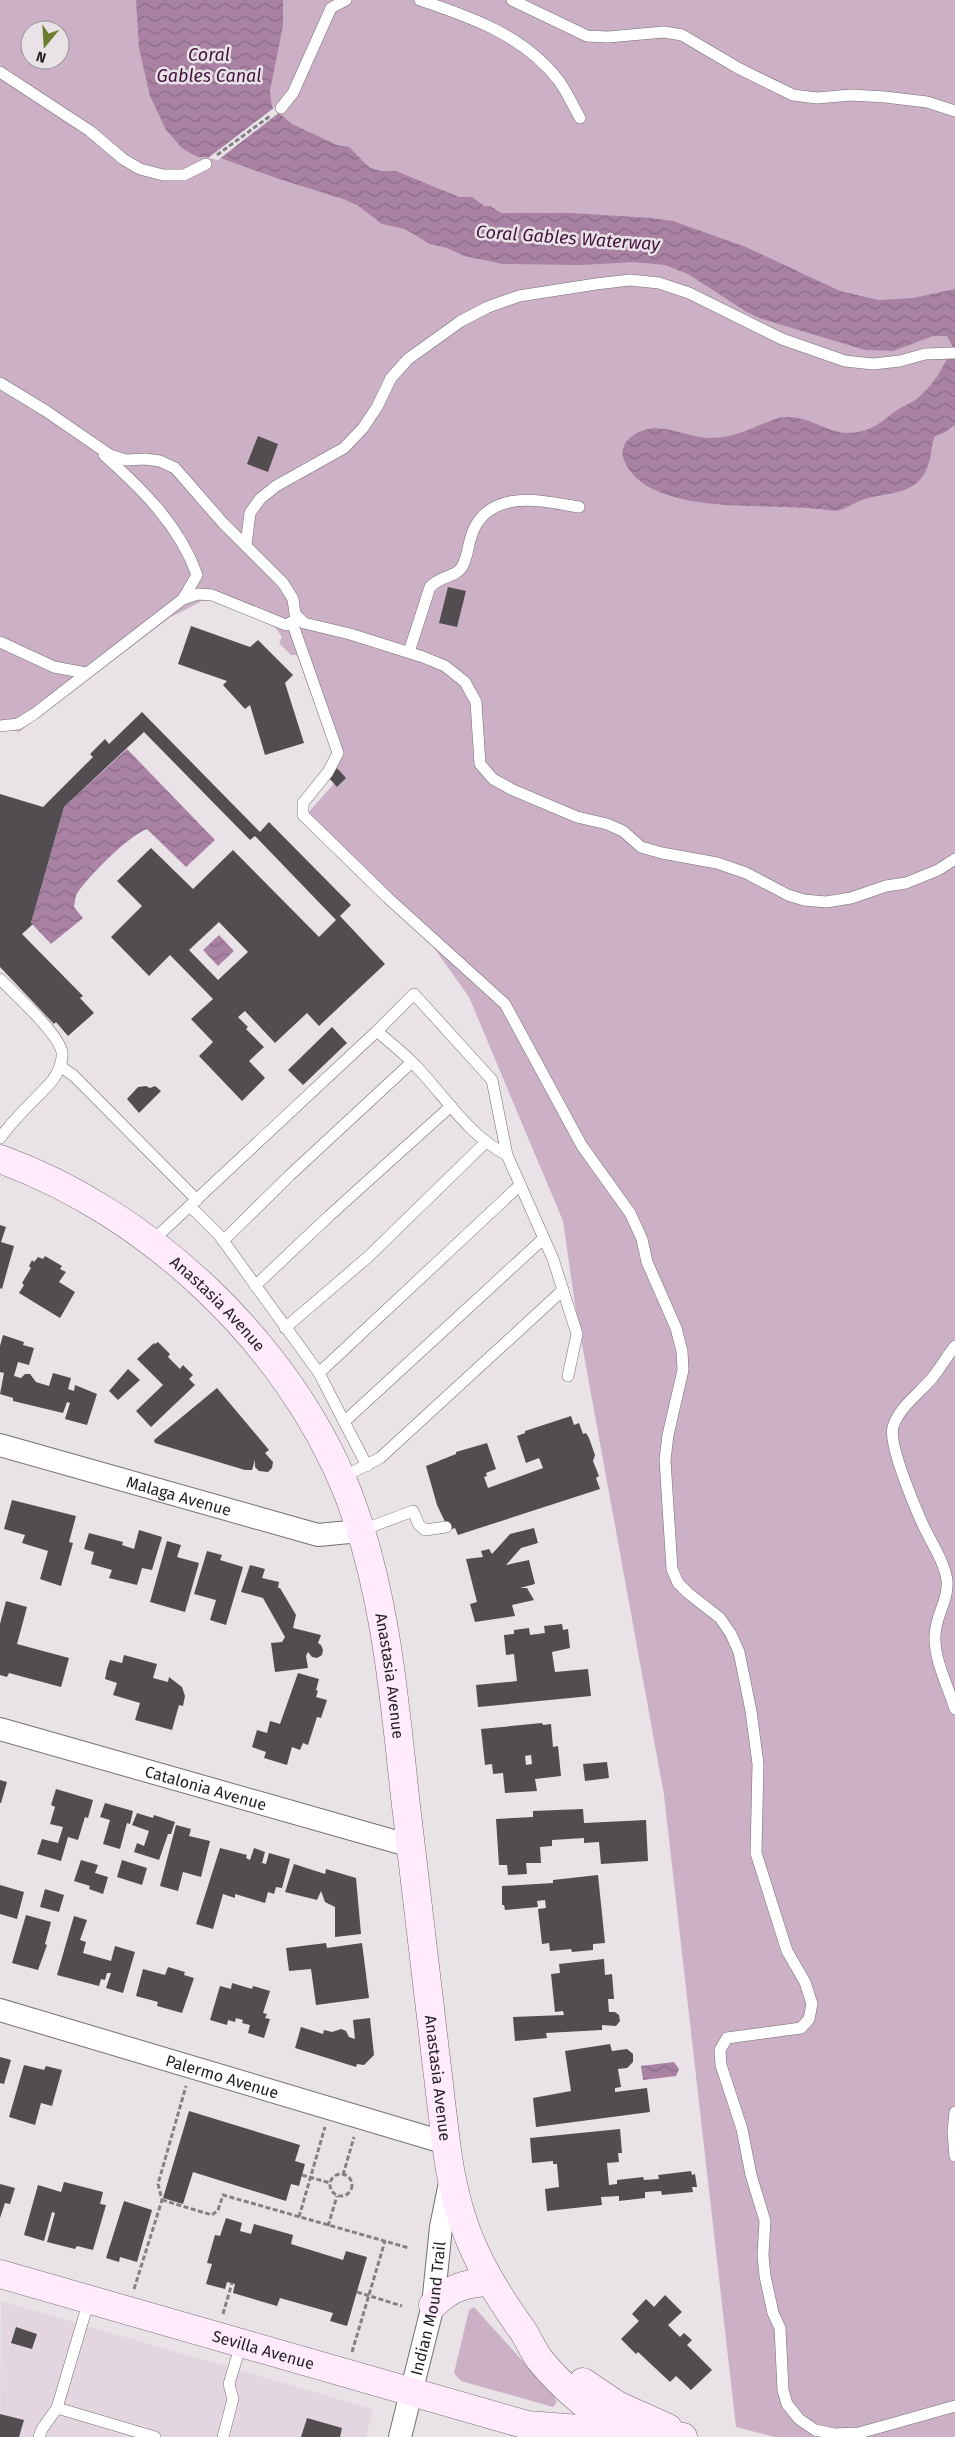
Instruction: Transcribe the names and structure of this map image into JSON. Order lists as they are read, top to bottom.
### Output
{
  "streets": {
    "street": [
      "Anastasia Avenue",
      "Malaga Avenue",
      "Catalonia Avenue",
      "Palermo Avenue",
      "Indian Mound Trail",
      "Sevilla Avenue"
    ]
  },
  "crossings": [
    ["Anastasia Avenue", "Malaga Avenue"],
    ["Anastasia Avenue", "Catalonia Avenue"],
    ["Anastasia Avenue", "Palermo Avenue"],
    ["Anastasia Avenue", "Indian Mound Trail"],
    ["Anastasia Avenue", "Sevilla Avenue"],
    ["Indian Mound Trail", "Sevilla Avenue"]
  ],
  "water": ["Coral Gables Canal", "Coral Gables Waterway"],
  "north": "bottom"
}
